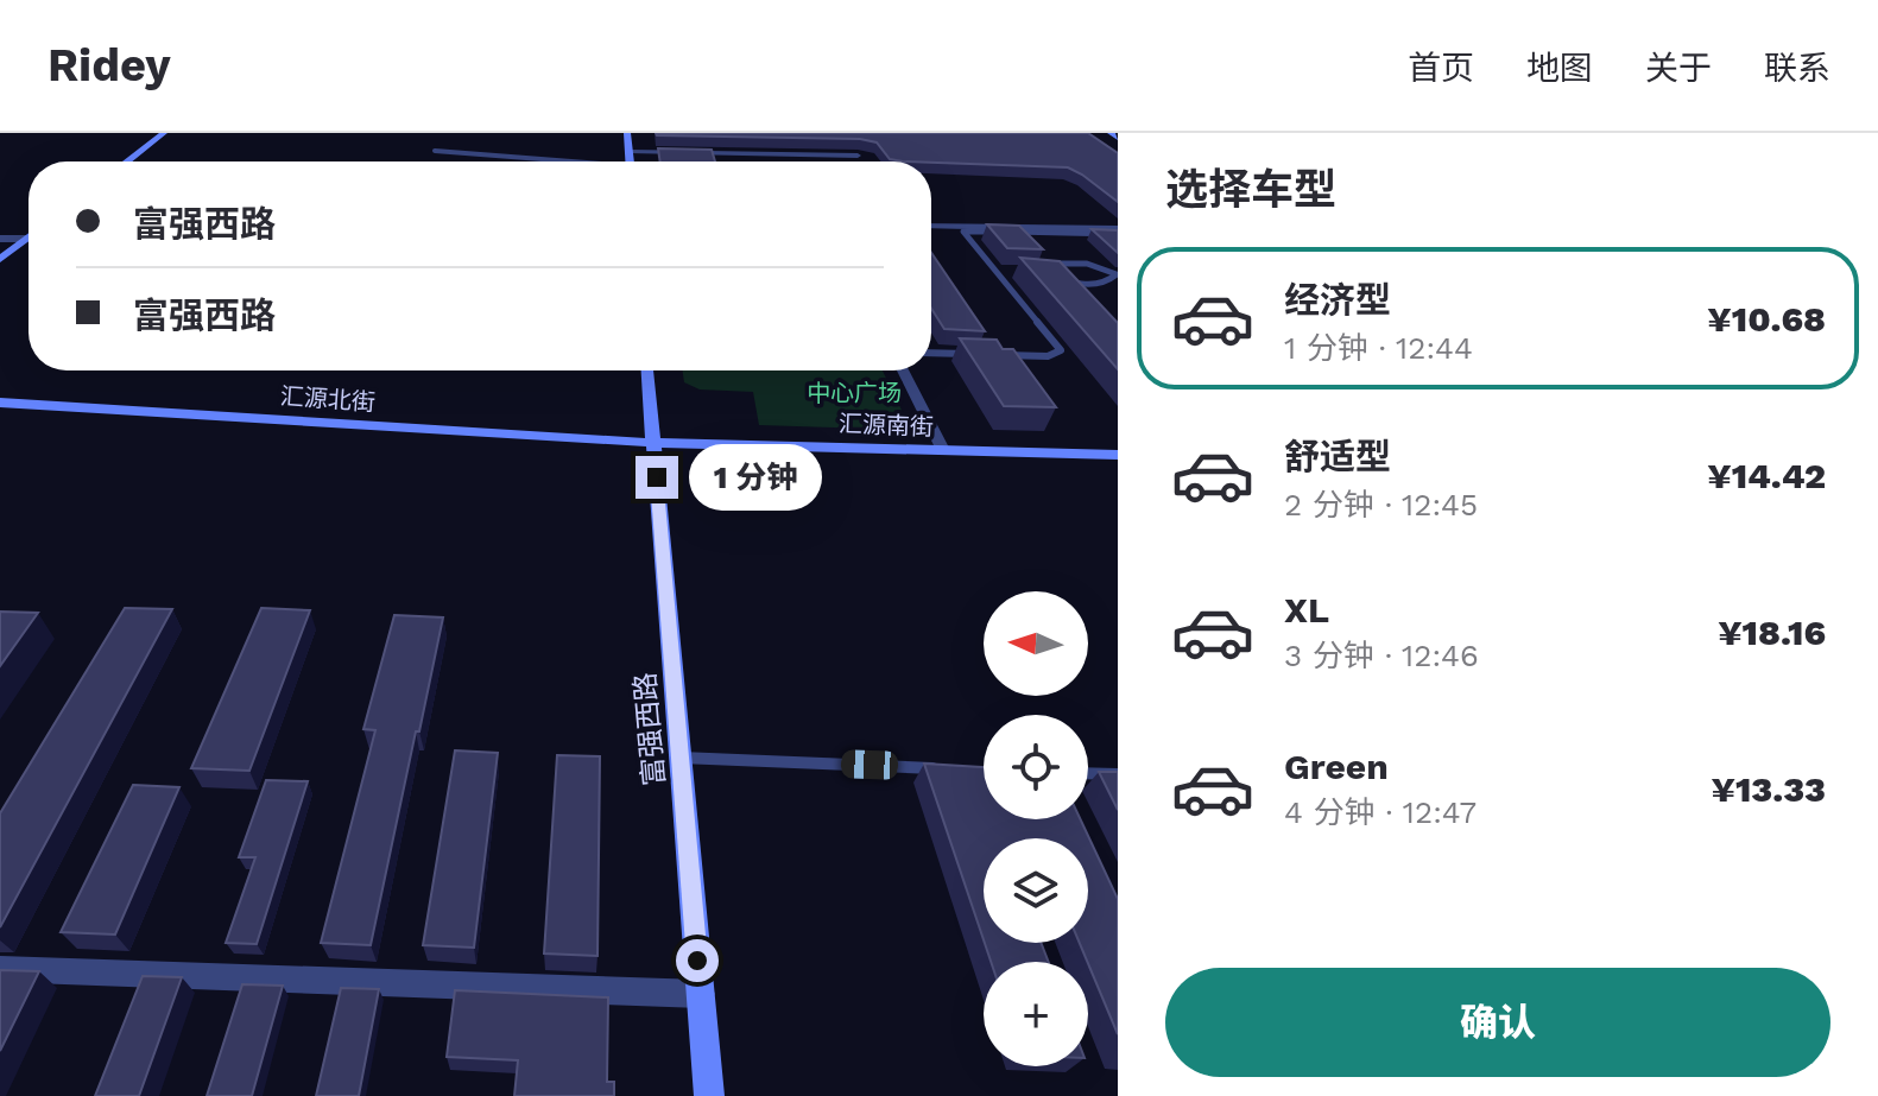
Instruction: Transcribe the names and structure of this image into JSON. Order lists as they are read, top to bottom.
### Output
{
  "streets": {
    "street": ["汇源北街", "汇源南街", "富强西路"]
  },
  "crossings": [
    ["汇源北街", "汇源南街"],
    ["汇源北街", "富强西路"],
    ["汇源南街", "富强西路"]
  ],
  "parks": ["中心广场"],
  "north": "left",
  "page": {
    "header": "Ridey",
    "nav": [
      "首页",
      "地图",
      "关于",
      "联系"
    ],
    "heading": "选择车型",
    "banner": ["富强西路", "富强西路"],
    "list": [
      {
        "name": "经济型",
        "note": "1 分钟 · 12:44",
        "value": "¥10.68"
      },
      {
        "name": "舒适型",
        "note": "2 分钟 · 12:45",
        "value": "¥14.42"
      },
      {
        "name": "XL",
        "note": "3 分钟 · 12:46",
        "value": "¥18.16"
      },
      {
        "name": "Green",
        "note": "4 分钟 · 12:47",
        "value": "¥13.33"
      }
    ],
    "bubble": "1 分钟",
    "map_buttons": "+",
    "buttons": "确认"
  }
}
